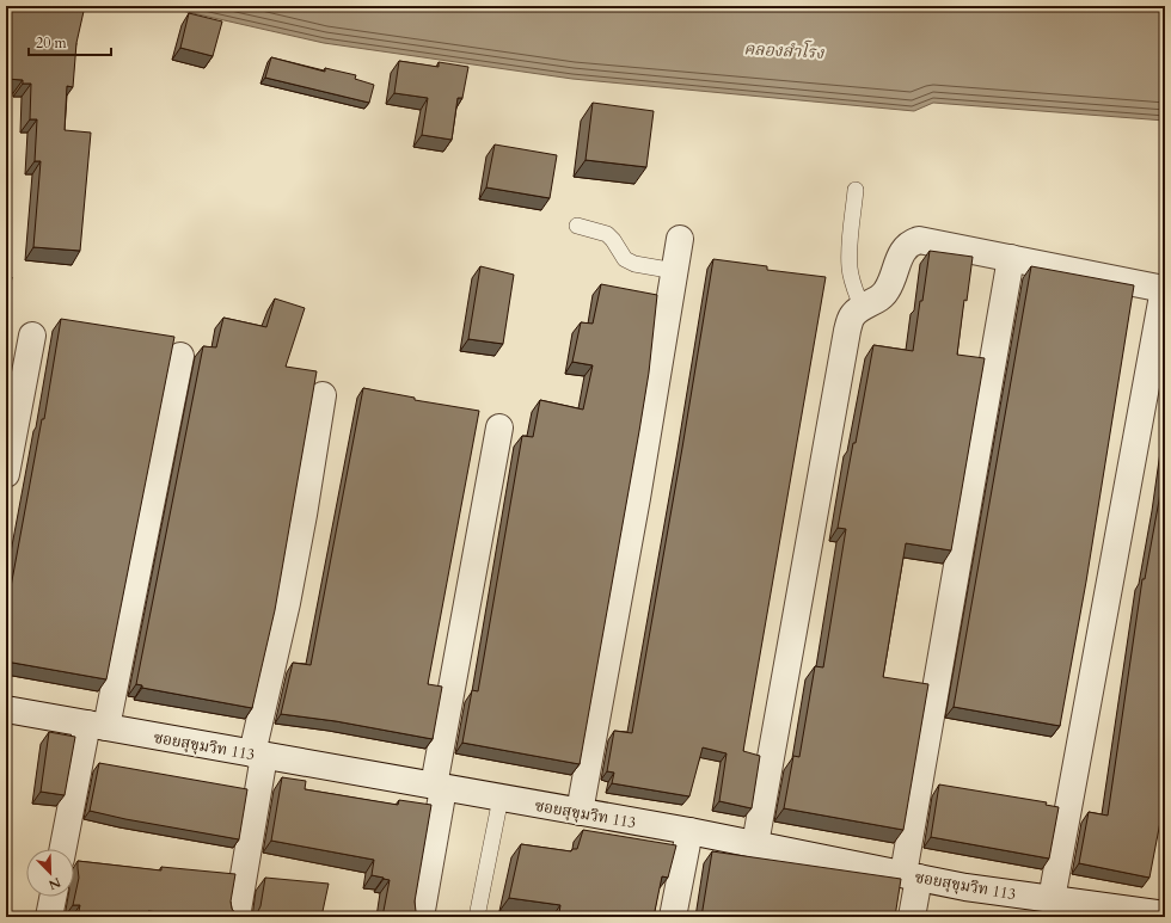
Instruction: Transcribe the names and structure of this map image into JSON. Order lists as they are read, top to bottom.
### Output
{
  "streets": {
    "street": ["ซอยสุขุมวิท 113"]
  },
  "water": ["คลองสำโรง"],
  "scale_bar": "20 m",
  "north": "bottom right"
}
